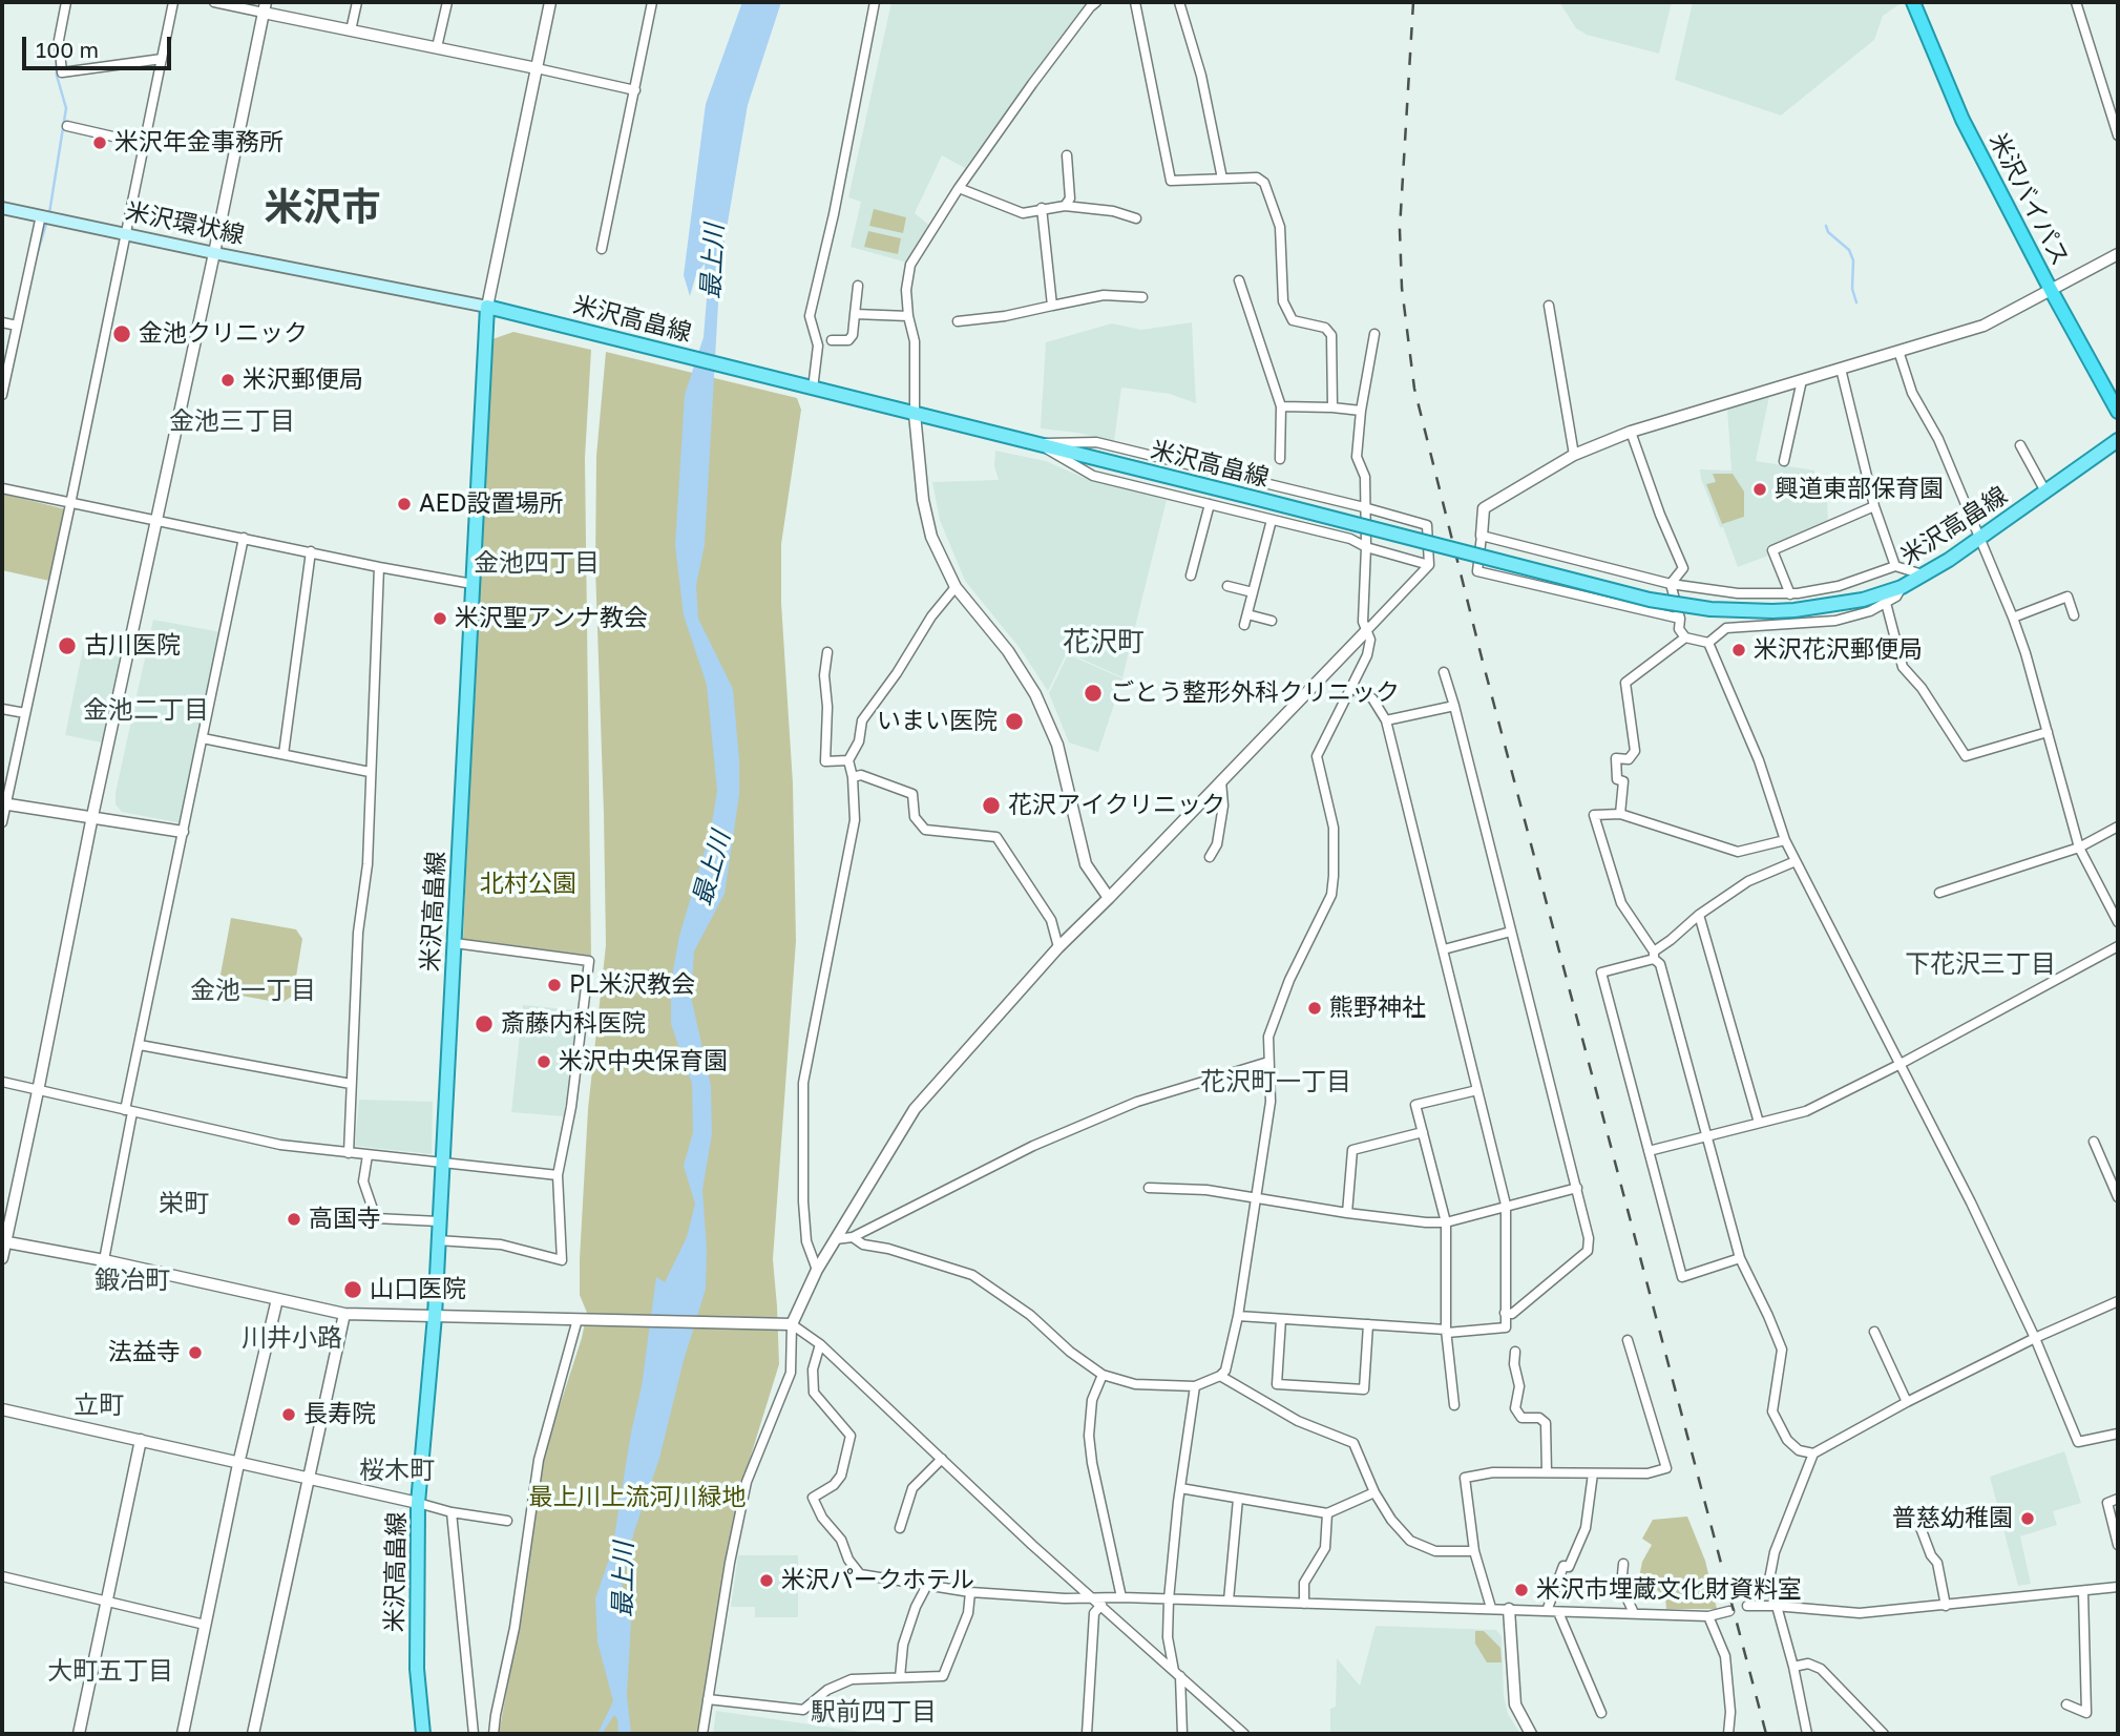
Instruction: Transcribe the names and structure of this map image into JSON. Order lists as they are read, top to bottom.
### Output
{
  "streets": {
    "highway": ["米沢バイパス"],
    "main road": ["米沢環状線", "米沢高畠線"]
  },
  "crossings": [
    ["米沢環状線", "米沢高畠線"]
  ],
  "districts": [
    "米沢市",
    "金池三丁目",
    "金池四丁目",
    "花沢町",
    "金池二丁目",
    "下花沢三丁目",
    "金池一丁目",
    "花沢町一丁目",
    "栄町",
    "鍛冶町",
    "川井小路",
    "立町",
    "桜木町",
    "大町五丁目",
    "駅前四丁目"
  ],
  "water": ["最上川"],
  "parks": ["北村公園", "最上川上流河川緑地"],
  "places": [
    "米沢年金事務所",
    "金池クリニック",
    "米沢郵便局",
    "興道東部保育園",
    "AED設置場所",
    "米沢聖アンナ教会",
    "古川医院",
    "米沢花沢郵便局",
    "ごとう整形外科クリニック",
    "いまい医院",
    "花沢アイクリニック",
    "PL米沢教会",
    "熊野神社",
    "斎藤内科医院",
    "米沢中央保育園",
    "高国寺",
    "山口医院",
    "法益寺",
    "長寿院",
    "普慈幼稚園",
    "米沢パークホテル",
    "米沢市埋蔵文化財資料室"
  ],
  "scale_bar": "100 m"
}
